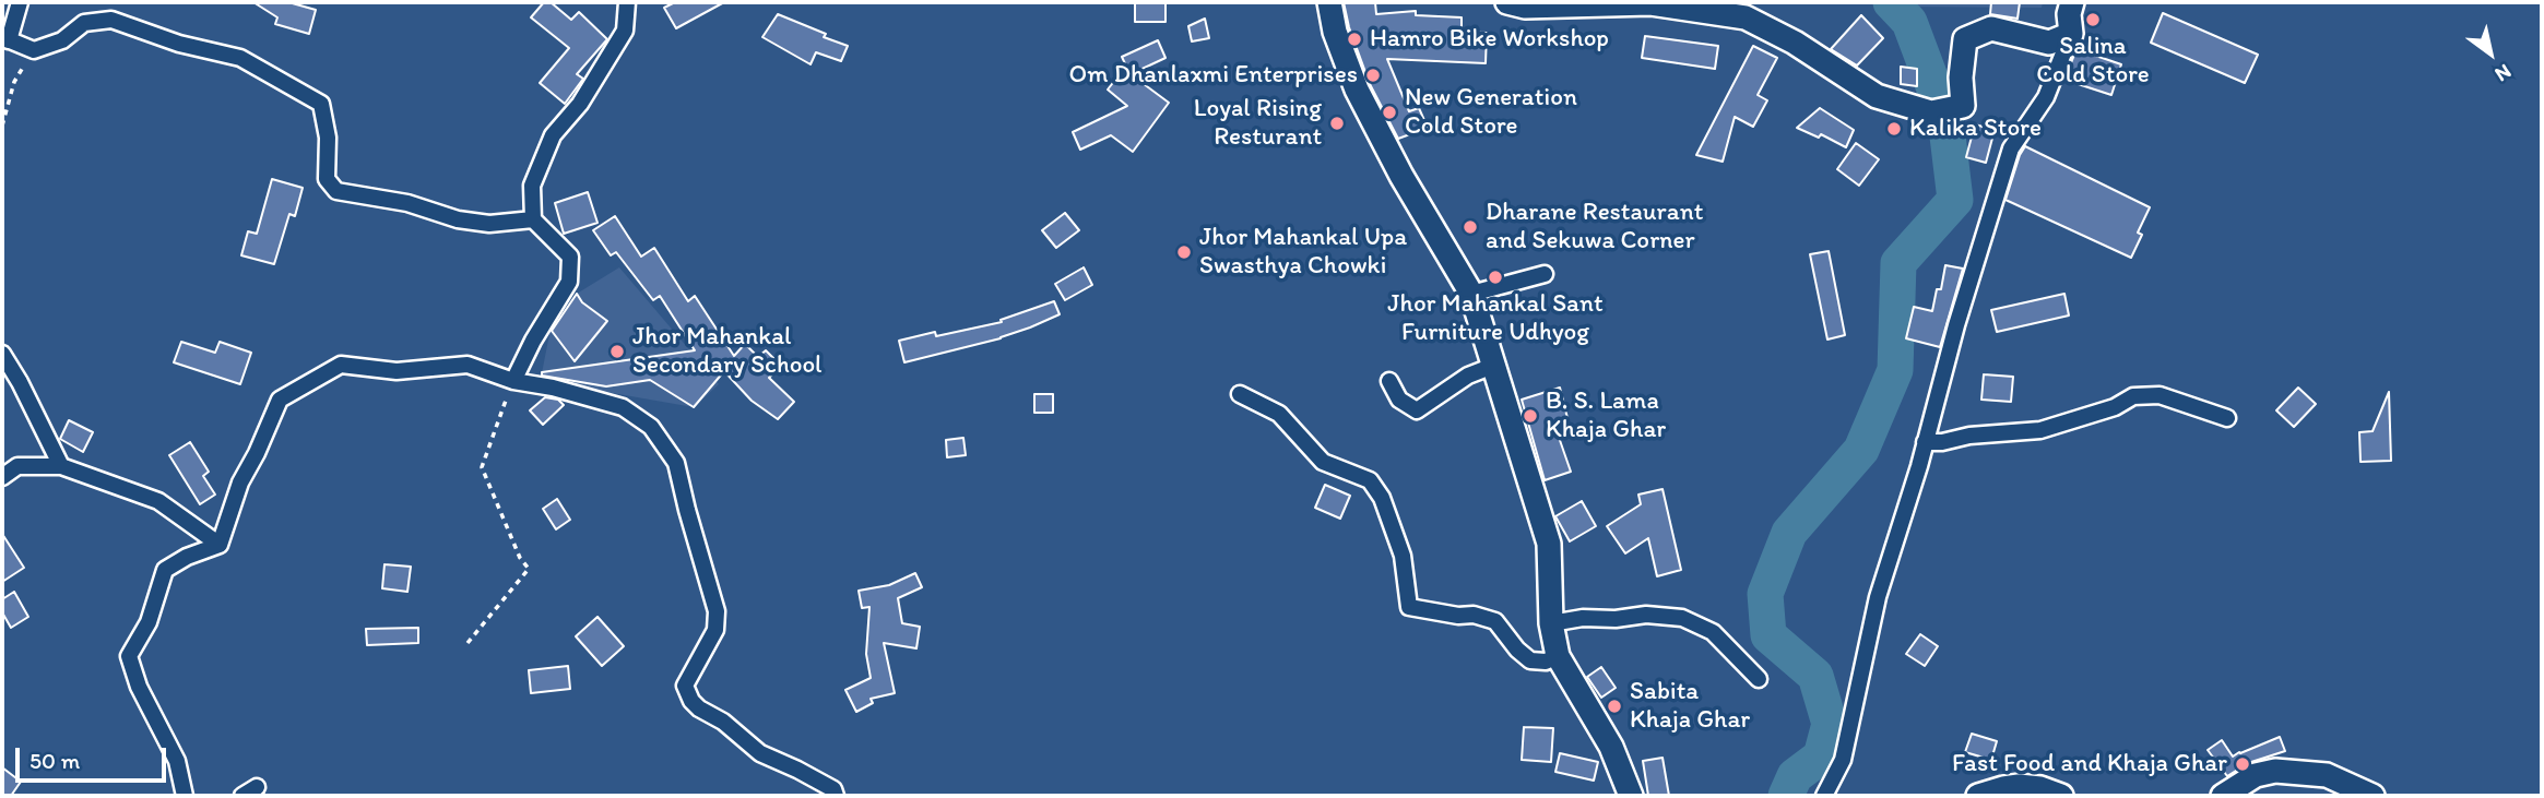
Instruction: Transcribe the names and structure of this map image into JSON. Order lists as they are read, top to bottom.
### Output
{
  "places": [
    "Salina Cold Store",
    "Hamro Bike Workshop",
    "Om Dhanlaxmi Enterprises",
    "New Generation Cold Store",
    "Loyal Rising Resturant",
    "Kalika Store",
    "Dharane Restaurant and Sekuwa Corner",
    "Jhor Mahankal Upa Swasthya Chowki",
    "Jhor Mahankal Sant Furniture Udhyog",
    "Jhor Mahankal Secondary School",
    "B. S. Lama Khaja Ghar",
    "Sabita Khaja Ghar",
    "Fast Food and Khaja Ghar"
  ],
  "scale_bar": "50 m",
  "north": "bottom right"
}
